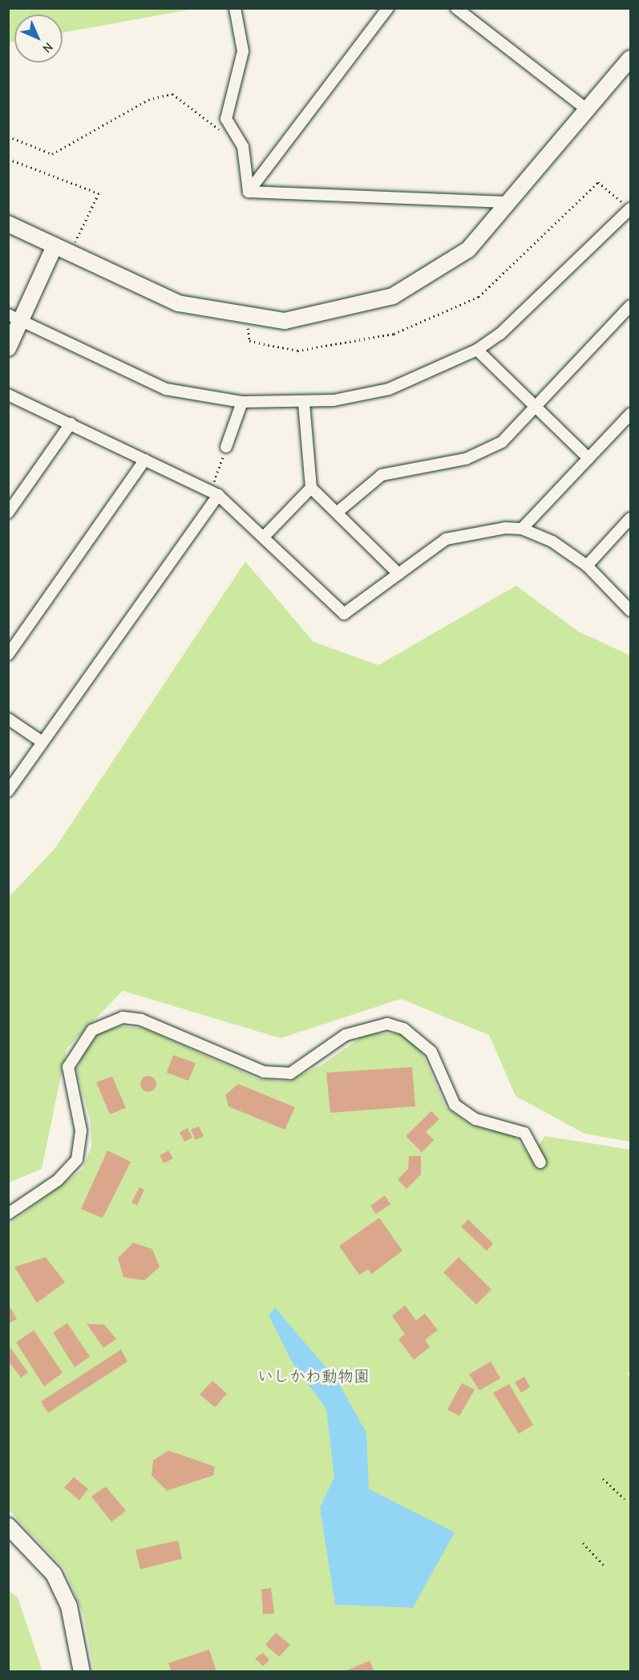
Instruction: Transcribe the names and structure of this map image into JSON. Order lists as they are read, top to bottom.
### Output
{
  "parks": ["いしかわ動物園"],
  "north": "bottom right"
}
